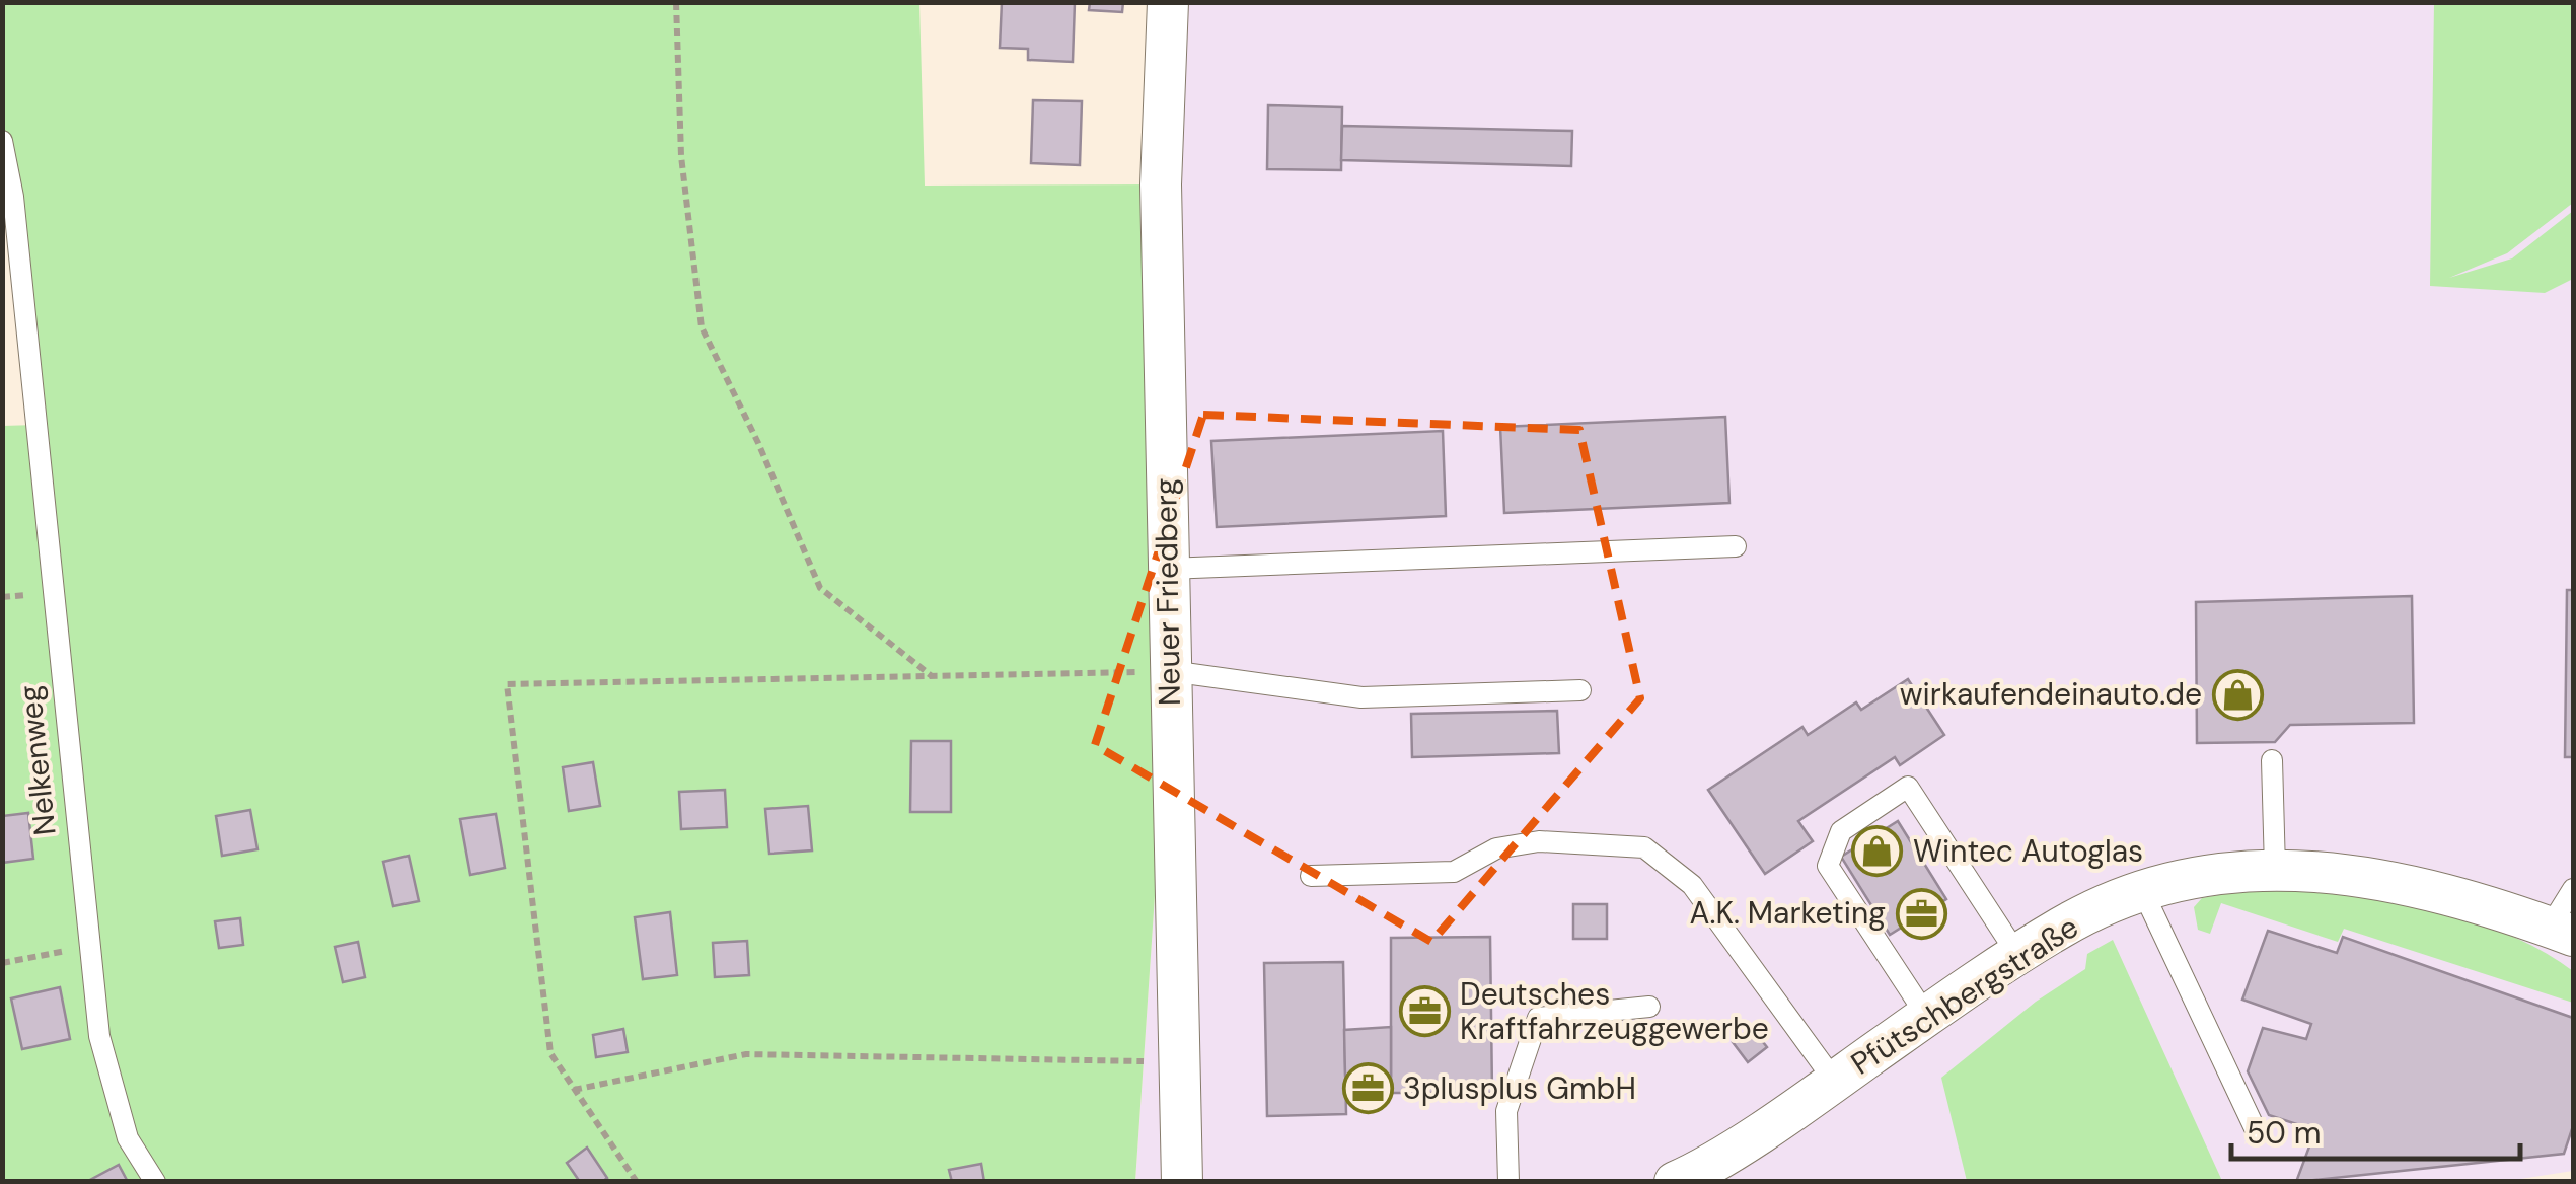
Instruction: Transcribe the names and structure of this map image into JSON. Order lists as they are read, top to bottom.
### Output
{
  "streets": {
    "street": ["Neuer Friedberg", "Pfütschbergstraße"],
    "lane": ["Nelkenweg"]
  },
  "places": {
    "shop": ["wirkaufendeinauto.de", "Wintec Autoglas"],
    "office": ["A.K. Marketing", "Deutsches Kraftfahrzeuggewerbe", "3plusplus GmbH"]
  },
  "scale_bar": "50 m"
}
